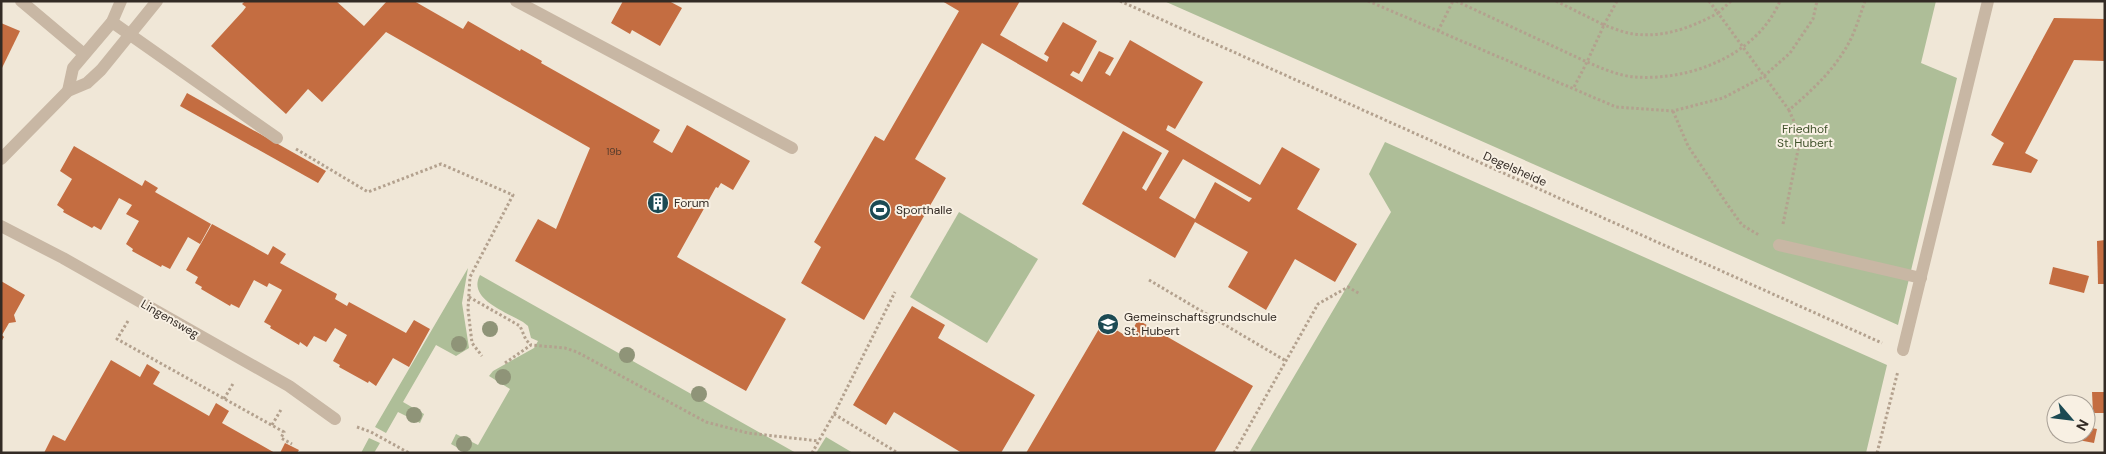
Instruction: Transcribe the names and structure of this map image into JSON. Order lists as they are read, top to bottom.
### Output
{
  "streets": {
    "street": ["Lingensweg"],
    "path": ["Degelsheide"]
  },
  "parks": ["Friedhof St. Hubert"],
  "places": {
    "building": ["Forum"],
    "sports": ["Sporthalle"],
    "school or university": ["Gemeinschaftsgrundschule St. Hubert"]
  },
  "house_numbers": ["19b"],
  "north": "bottom right"
}
